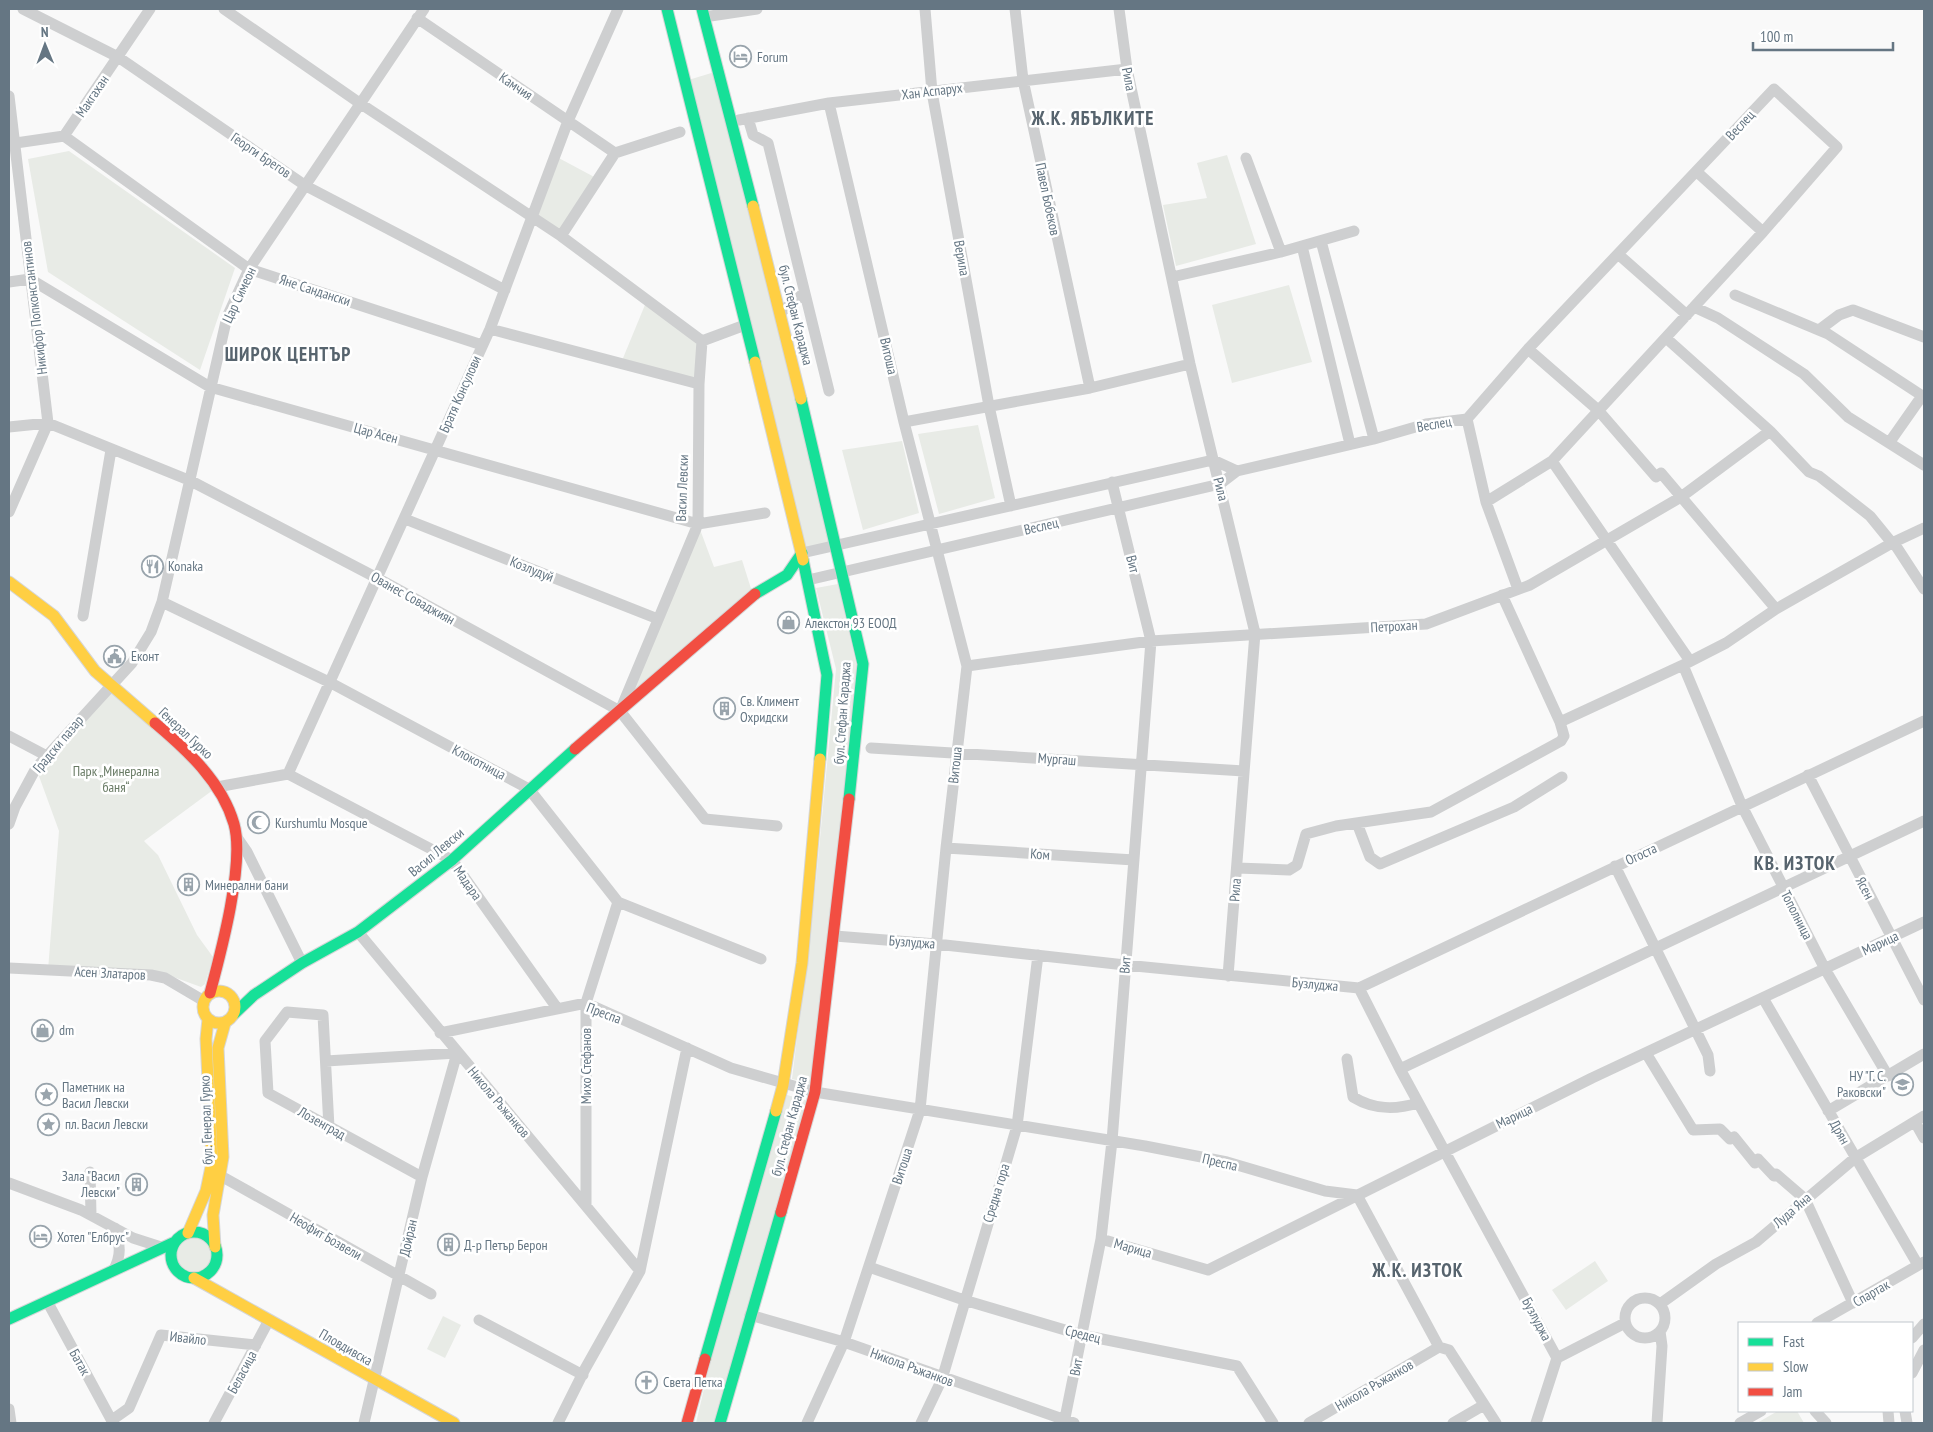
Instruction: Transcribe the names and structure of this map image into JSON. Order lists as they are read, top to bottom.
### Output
{
  "streets": {
    "street": [
      "Рила",
      "Камчия",
      "Хан Аспарух",
      "Макгахан",
      "Веслец",
      "Георги Брегов",
      "Павел Бобеков",
      "Верила",
      "Яне Сандански",
      "Цар Симеон",
      "Никифор Попконстантинов",
      "бул. Стефан Караджа",
      "Витоша",
      "Братя Консулови",
      "Цар Асен",
      "Васил Левски",
      "Вит",
      "Козлудуй",
      "Ованес Соваджиян",
      "Петрохан",
      "Генерал Гурко",
      "Градски пазар",
      "Мургаш",
      "Клокотница",
      "Ком",
      "Огоста",
      "Мадара",
      "Ясен",
      "Тополница",
      "Бузлуджа",
      "Марица",
      "Асен Златаров",
      "Преспа",
      "Михо Стефанов",
      "Никола Ръжанков",
      "бул. Генерал Гурко",
      "Лозенград",
      "Дрян",
      "Средна гора",
      "Луда Яна",
      "Неофит Бозвели",
      "Дойран",
      "Спартак",
      "Средец",
      "Ивайло",
      "Пловдивска",
      "Батак",
      "Беласица"
    ]
  },
  "crossings": [
    ["Рила", "Хан Аспарух"],
    ["Рила", "Веслец"],
    ["Рила", "Петрохан"],
    ["Рила", "Мургаш"],
    ["Рила", "Бузлуджа"],
    ["Камчия", "Цар Симеон"],
    ["Камчия", "Братя Консулови"],
    ["Хан Аспарух", "Павел Бобеков"],
    ["Хан Аспарух", "Верила"],
    ["Хан Аспарух", "Витоша"],
    ["Макгахан", "Георги Брегов"],
    ["Макгахан", "Яне Сандански"],
    ["Веслец", "Верила"],
    ["Веслец", "бул. Стефан Караджа"],
    ["Веслец", "Витоша"],
    ["Веслец", "Вит"],
    ["Веслец", "Тополница"],
    ["Георги Брегов", "Цар Симеон"],
    ["Георги Брегов", "Братя Консулови"],
    ["Яне Сандански", "Цар Симеон"],
    ["Яне Сандански", "Братя Консулови"],
    ["Цар Симеон", "Цар Асен"],
    ["Цар Симеон", "Ованес Соваджиян"],
    ["Цар Симеон", "Генерал Гурко"],
    ["Цар Симеон", "Градски пазар"],
    ["Цар Симеон", "Клокотница"],
    ["Никифор Попконстантинов", "Цар Асен"],
    ["Никифор Попконстантинов", "Ованес Соваджиян"],
    ["бул. Стефан Караджа", "Бузлуджа"],
    ["бул. Стефан Караджа", "Преспа"],
    ["бул. Стефан Караджа", "Никола Ръжанков"],
    ["Витоша", "Петрохан"],
    ["Витоша", "Мургаш"],
    ["Витоша", "Ком"],
    ["Витоша", "Бузлуджа"],
    ["Витоша", "Преспа"],
    ["Витоша", "Никола Ръжанков"],
    ["Витоша", "Средец"],
    ["Братя Консулови", "Цар Асен"],
    ["Братя Консулови", "Козлудуй"],
    ["Братя Консулови", "Ованес Соваджиян"],
    ["Братя Консулови", "Клокотница"],
    ["Братя Консулови", "Мадара"],
    ["Цар Асен", "Васил Левски"],
    ["Васил Левски", "Козлудуй"],
    ["Васил Левски", "Ованес Соваджиян"],
    ["Васил Левски", "Генерал Гурко"],
    ["Васил Левски", "Клокотница"],
    ["Васил Левски", "Мадара"],
    ["Васил Левски", "Асен Златаров"],
    ["Васил Левски", "Никола Ръжанков"],
    ["Васил Левски", "бул. Генерал Гурко"],
    ["Вит", "Петрохан"],
    ["Вит", "Мургаш"],
    ["Вит", "Ком"],
    ["Вит", "Бузлуджа"],
    ["Вит", "Марица"],
    ["Вит", "Преспа"],
    ["Вит", "Никола Ръжанков"],
    ["Вит", "Средец"],
    ["Петрохан", "Тополница"],
    ["Генерал Гурко", "Асен Златаров"],
    ["Генерал Гурко", "бул. Генерал Гурко"],
    ["Клокотница", "Михо Стефанов"],
    ["Огоста", "Ясен"],
    ["Огоста", "Тополница"],
    ["Огоста", "Бузлуджа"],
    ["Мадара", "Преспа"],
    ["Ясен", "Марица"],
    ["Тополница", "Марица"],
    ["Бузлуджа", "Марица"],
    ["Бузлуджа", "Средна гора"],
    ["Марица", "Преспа"],
    ["Марица", "Дрян"],
    ["Асен Златаров", "бул. Генерал Гурко"],
    ["Преспа", "Михо Стефанов"],
    ["Преспа", "Никола Ръжанков"],
    ["Преспа", "Средна гора"],
    ["Михо Стефанов", "Никола Ръжанков"],
    ["Никола Ръжанков", "Средна гора"],
    ["Никола Ръжанков", "Дойран"],
    ["бул. Генерал Гурко", "Неофит Бозвели"],
    ["бул. Генерал Гурко", "Пловдивска"],
    ["Лозенград", "Дойран"],
    ["Дрян", "Луда Яна"],
    ["Дрян", "Спартак"],
    ["Средна гора", "Средец"],
    ["Неофит Бозвели", "Дойран"],
    ["Дойран", "Пловдивска"],
    ["Ивайло", "Батак"],
    ["Ивайло", "Беласица"],
    ["Пловдивска", "Беласица"]
  ],
  "districts": [
    "Ж.К. ЯБЪЛКИТЕ",
    "ШИРОК ЦЕНТЪР",
    "КВ. ИЗТОК",
    "Ж.К. ИЗТОК"
  ],
  "parks": ["Парк „Минерална баня“"],
  "places": {
    "hotel": ["Forum", "Хотел \"Елбрус\""],
    "restaurant": ["Konaka"],
    "shop": ["Алекстон 93 ЕООД", "dm"],
    "public building": ["Еконт"],
    "building": [
      "Св. Климент Охридски",
      "Минерални бани",
      "Зала \"Васил Левски\"",
      "Д-р Петър Берон"
    ],
    "mosque": ["Kurshumlu Mosque"],
    "school or university": ["НУ \"Г. С. Раковски\""],
    "place": ["Паметник на Васил Левски", "пл. Васил Левски"],
    "church": ["Света Петка"]
  },
  "legend": ["Fast", "Slow", "Jam"],
  "scale_bar": "100 m",
  "north": "top"
}
